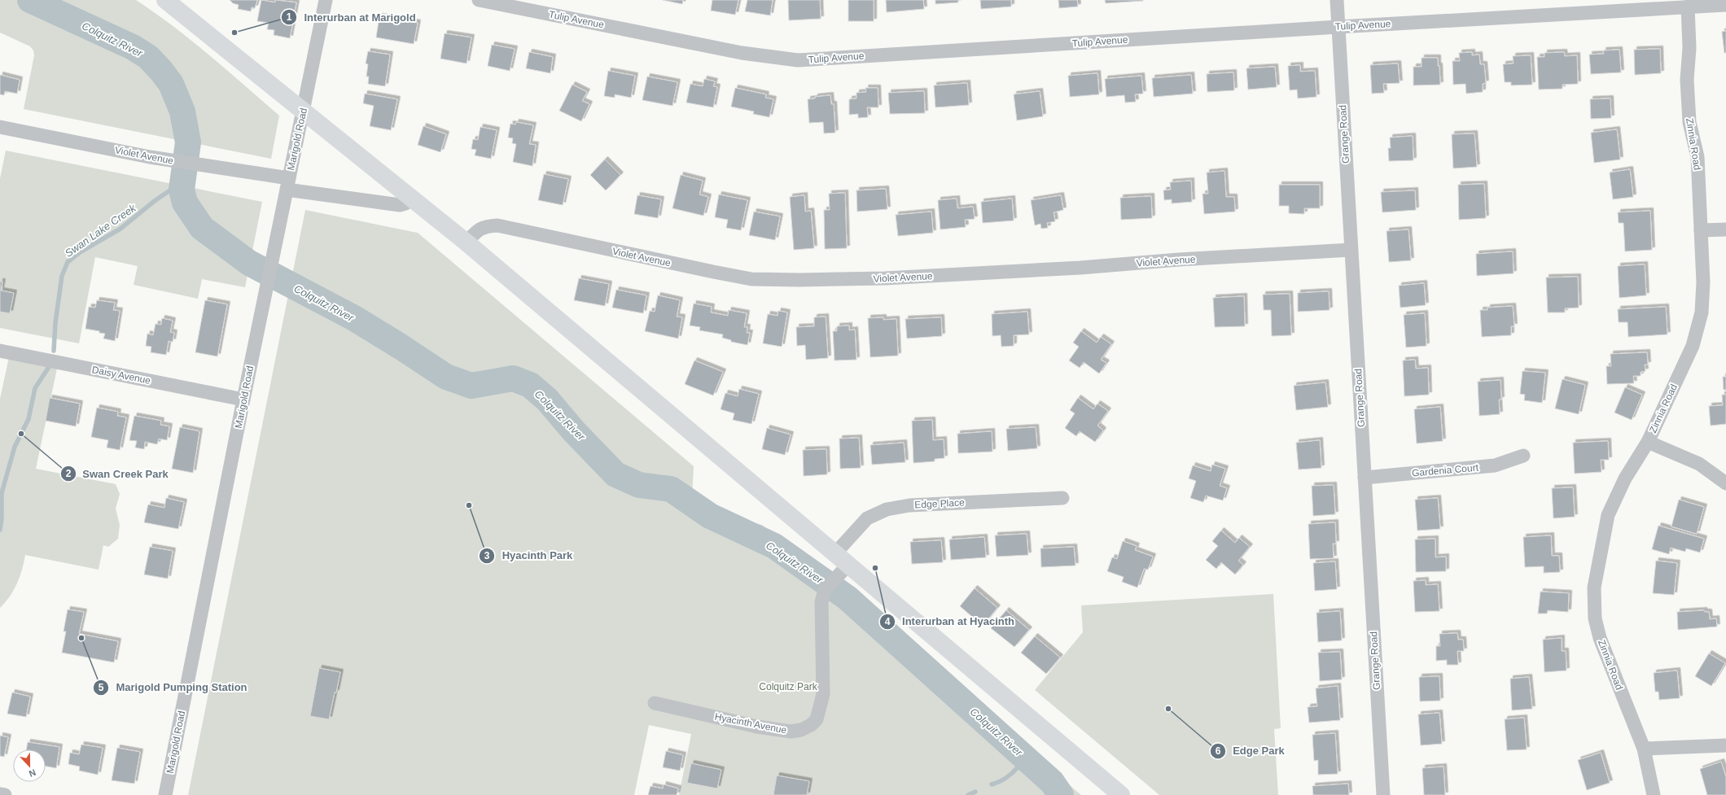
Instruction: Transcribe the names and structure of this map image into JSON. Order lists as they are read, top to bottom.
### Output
{
  "streets": {
    "street": [
      "Tulip Avenue",
      "Grange Road",
      "Marigold Road",
      "Zinnia Road",
      "Violet Avenue",
      "Daisy Avenue",
      "Gardenia Court",
      "Edge Place",
      "Hyacinth Avenue"
    ]
  },
  "crossings": [
    ["Tulip Avenue", "Grange Road"],
    ["Tulip Avenue", "Zinnia Road"],
    ["Grange Road", "Violet Avenue"],
    ["Grange Road", "Gardenia Court"],
    ["Marigold Road", "Violet Avenue"],
    ["Marigold Road", "Daisy Avenue"],
    ["Edge Place", "Hyacinth Avenue"]
  ],
  "water": ["Colquitz River", "Swan Lake Creek"],
  "parks": ["Colquitz Park"],
  "places": [
    "Interurban at Marigold",
    "Swan Creek Park",
    "Hyacinth Park",
    "Interurban at Hyacinth",
    "Marigold Pumping Station",
    "Edge Park"
  ],
  "north": "bottom"
}
